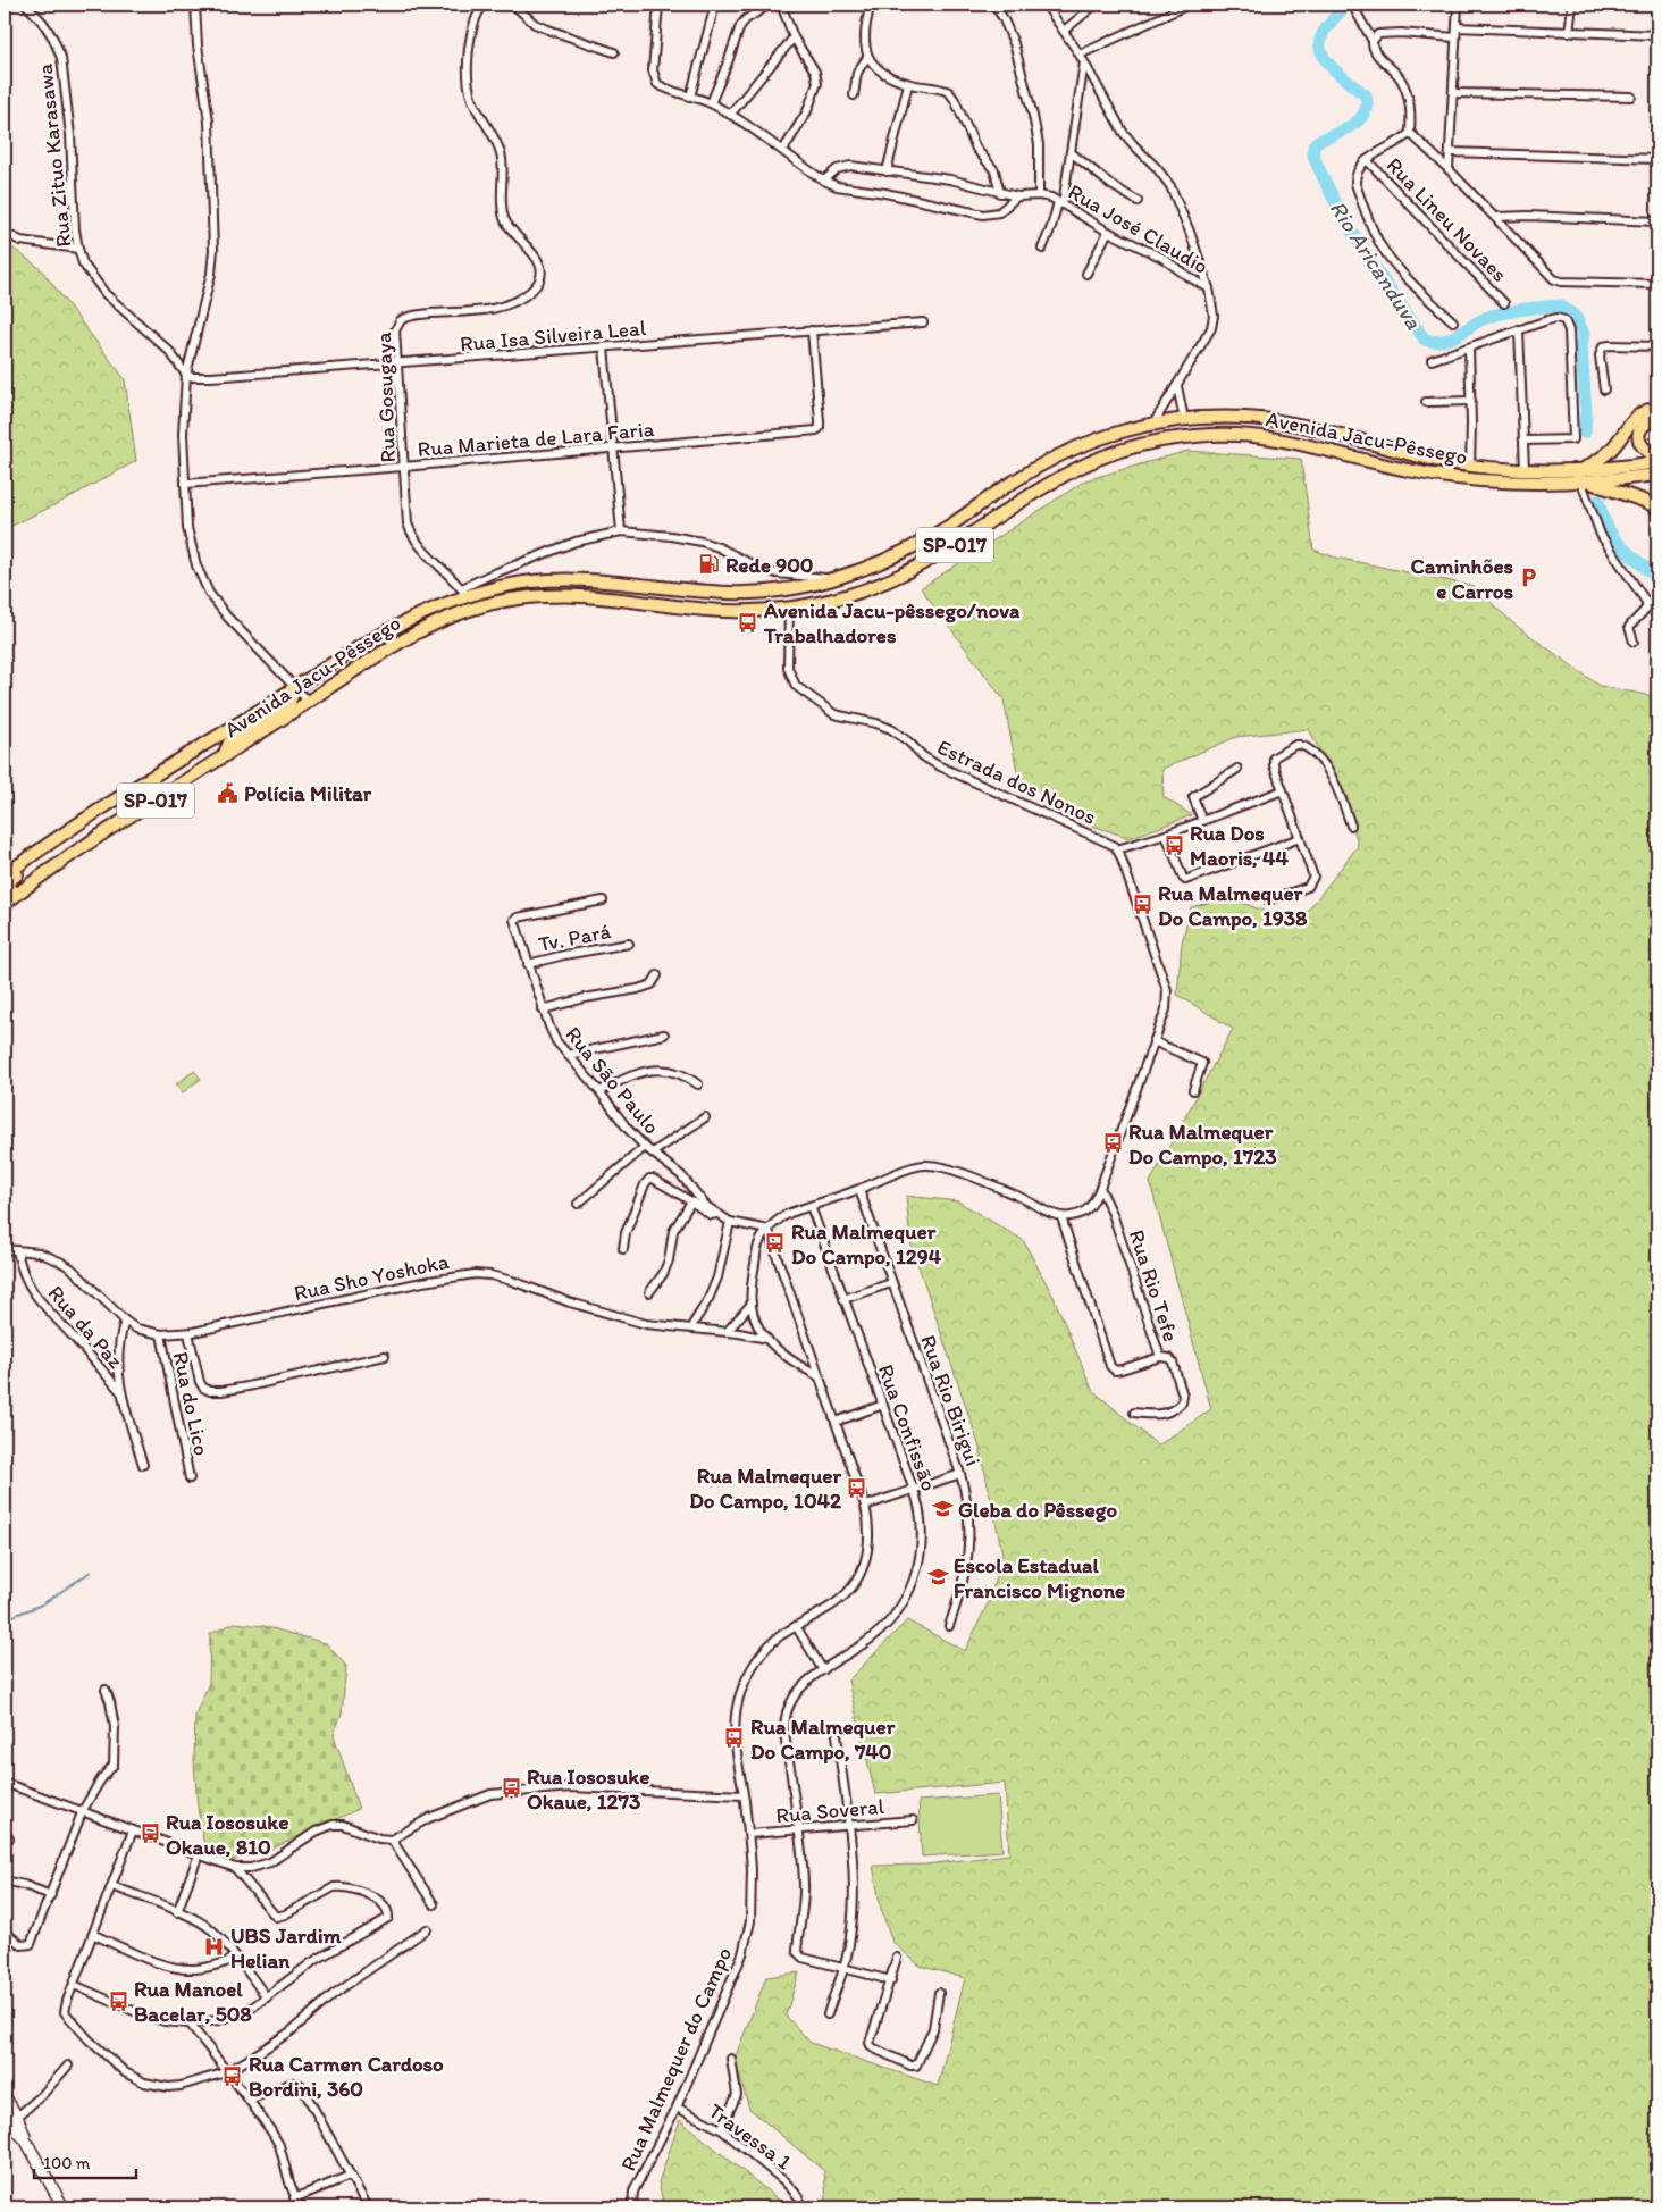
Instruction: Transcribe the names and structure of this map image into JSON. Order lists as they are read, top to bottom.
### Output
{
  "streets": {
    "highway": ["Avenida Jacu-Pêssego", "SP-017"],
    "street": [
      "Rua Zituo Karasawa",
      "Rua Lineu Novaes",
      "Rua José Claudio",
      "Rua Isa Silveira Leal",
      "Rua Gosugaya",
      "Rua Marieta de Lara Faria",
      "Estrada dos Nonos",
      "Tv. Pará",
      "Rua São Paulo",
      "Rua Sho Yoshoka",
      "Rua Rio Tefe",
      "Rua da Paz",
      "Rua Rio Birigui",
      "Rua do Lico",
      "Rua Confissão",
      "Rua Soveral",
      "Rua Malmequer do Campo",
      "Travessa 1"
    ]
  },
  "crossings": [
    ["Rua Zituo Karasawa", "Rua Isa Silveira Leal"],
    ["Rua Isa Silveira Leal", "Rua Gosugaya"],
    ["Rua Isa Silveira Leal", "Rua Marieta de Lara Faria"],
    ["Rua Gosugaya", "Avenida Jacu-Pêssego"],
    ["Rua Gosugaya", "Rua Marieta de Lara Faria"],
    ["Avenida Jacu-Pêssego", "Estrada dos Nonos"],
    ["Tv. Pará", "Rua São Paulo"],
    ["Rua São Paulo", "Rua Malmequer do Campo"],
    ["Rua Sho Yoshoka", "Rua da Paz"],
    ["Rua Sho Yoshoka", "Rua do Lico"],
    ["Rua Confissão", "Rua Soveral"],
    ["Rua Soveral", "Rua Malmequer do Campo"],
    ["Rua Malmequer do Campo", "Travessa 1"]
  ],
  "water": ["Rio Aricanduva"],
  "places": {
    "fuel station": ["Rede 900"],
    "parking": ["Caminhões e Carros"],
    "bus stop": [
      "Avenida Jacu-pêssego/nova Trabalhadores",
      "Rua Dos Maoris, 44",
      "Rua Malmequer Do Campo, 1938",
      "Rua Malmequer Do Campo, 1723",
      "Rua Malmequer Do Campo, 1294",
      "Rua Malmequer Do Campo, 1042",
      "Rua Malmequer Do Campo, 740",
      "Rua Iososuke Okaue, 1273",
      "Rua Iososuke Okaue, 810",
      "Rua Manoel Bacelar, 508",
      "Rua Carmen Cardoso Bordini, 360"
    ],
    "public building": ["Polícia Militar"],
    "school or university": ["Gleba do Pêssego", "Escola Estadual Francisco Mignone"],
    "hospital": ["UBS Jardim Helian"]
  },
  "scale_bar": "100 m"
}
